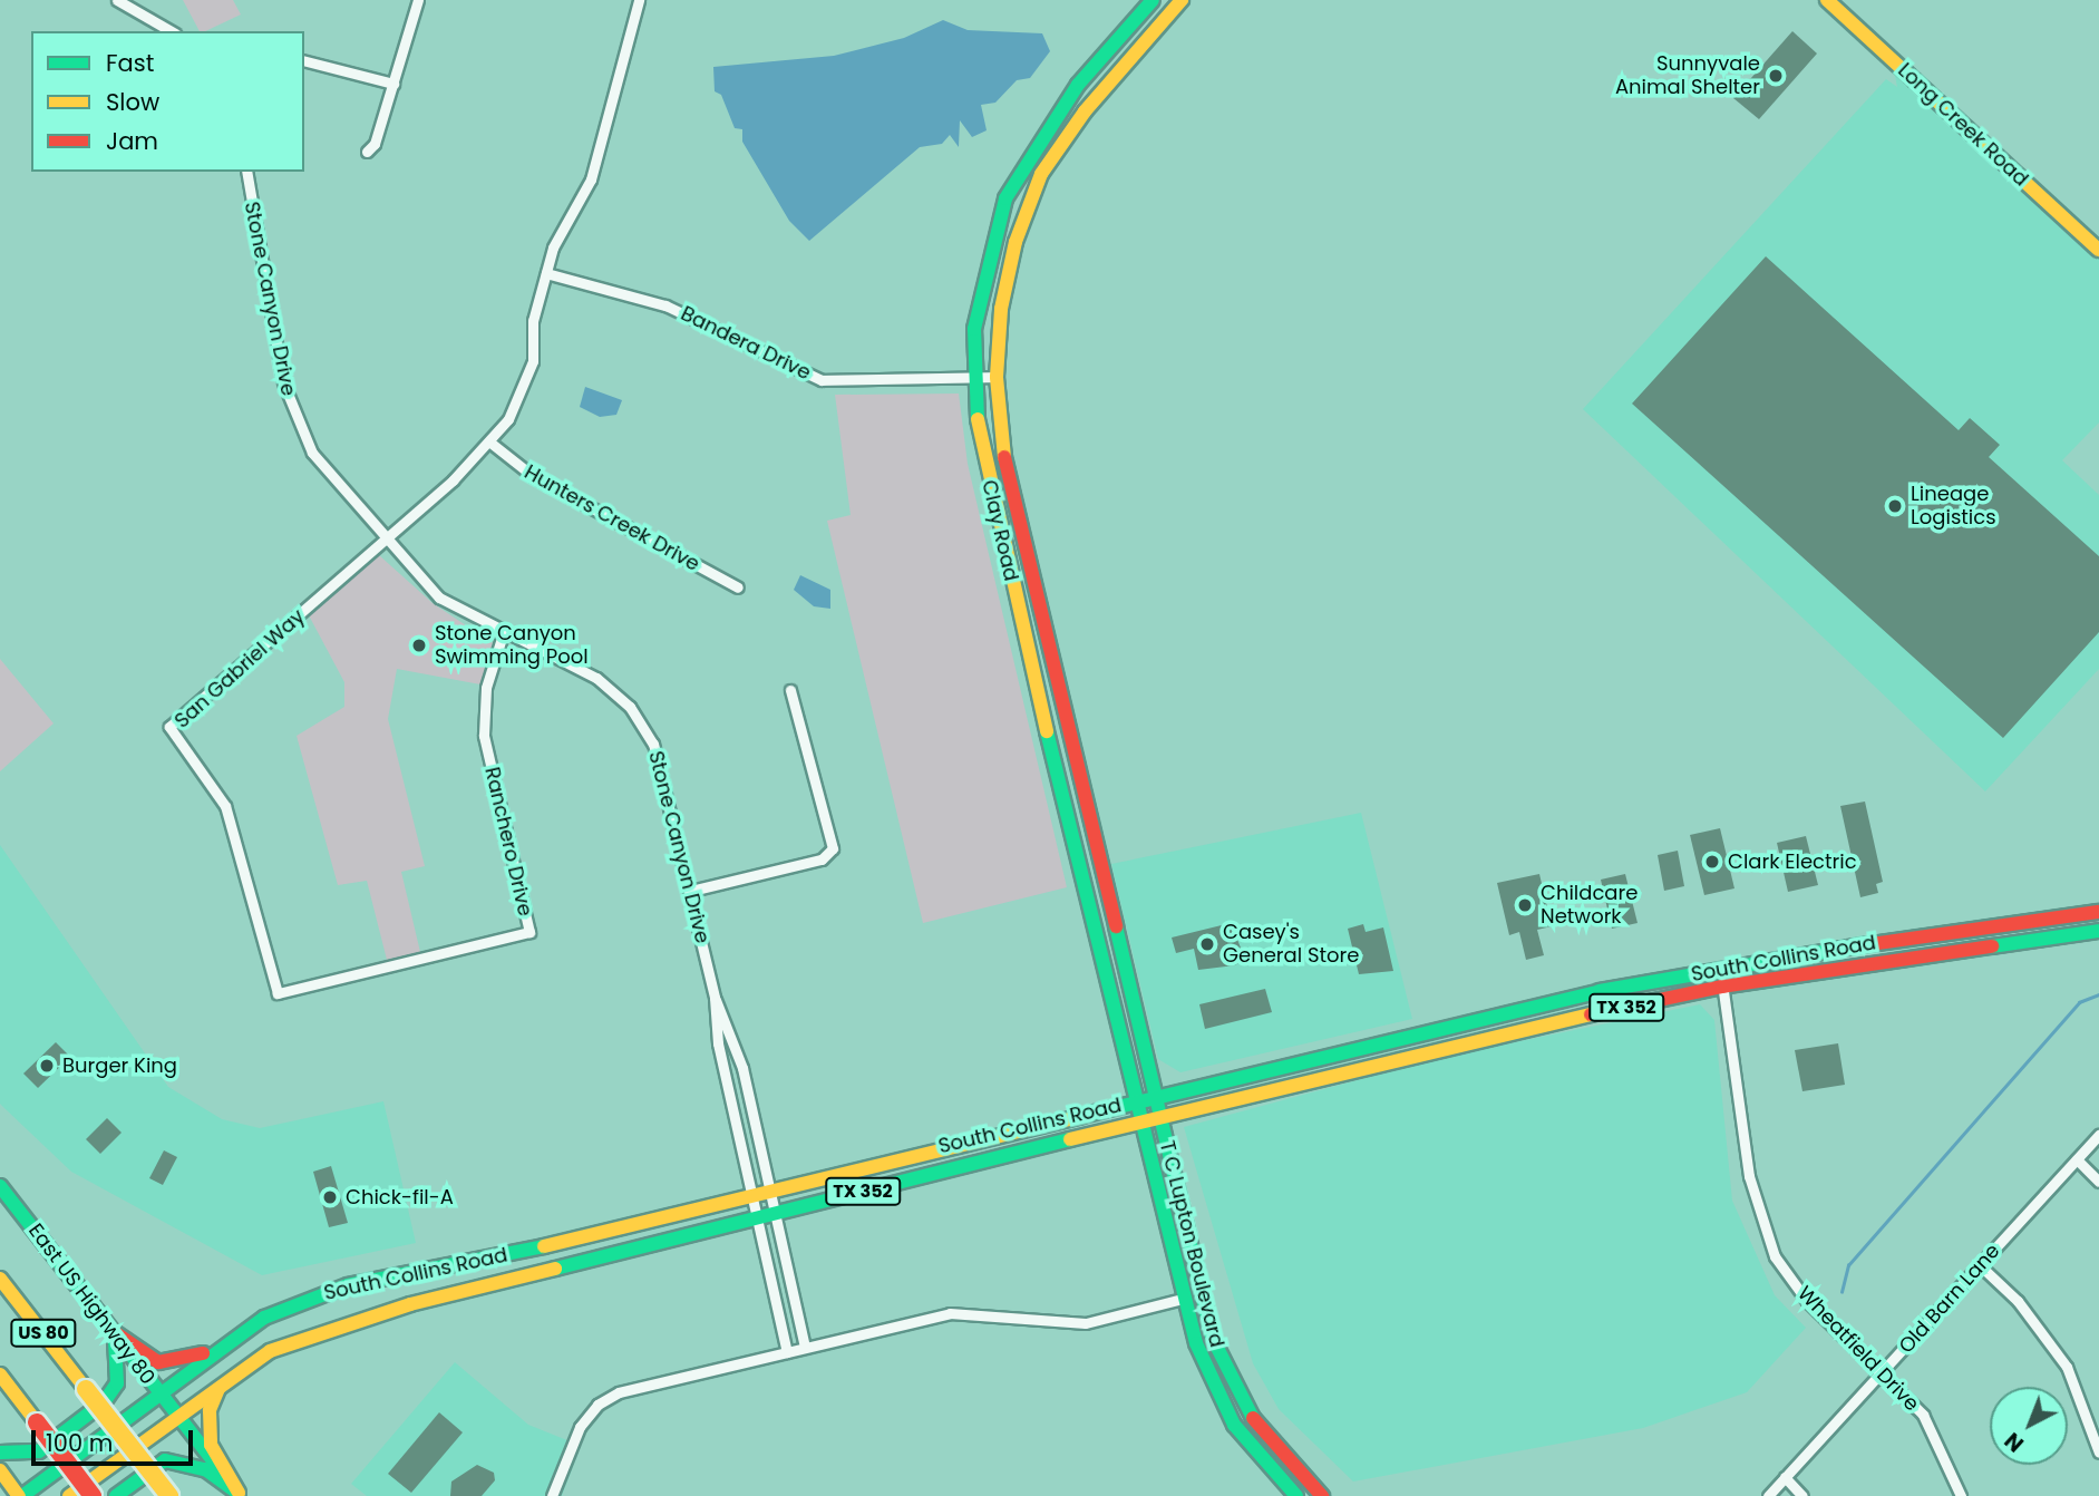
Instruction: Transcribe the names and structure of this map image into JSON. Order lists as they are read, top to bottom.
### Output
{
  "streets": {
    "main road": [
      "Long Creek Road",
      "Clay Road",
      "South Collins Road",
      "TX 352",
      "T C Lupton Boulevard",
      "East US Highway 80",
      "US 80"
    ],
    "street": [
      "Stone Canyon Drive",
      "Bandera Drive",
      "Hunters Creek Drive",
      "San Gabriel Way",
      "Ranchero Drive",
      "Old Barn Lane",
      "Wheatfield Drive"
    ]
  },
  "crossings": [
    ["Stone Canyon Drive", "San Gabriel Way"],
    ["Stone Canyon Drive", "Ranchero Drive"],
    ["Stone Canyon Drive", "South Collins Road"],
    ["Bandera Drive", "Clay Road"],
    ["Clay Road", "South Collins Road"],
    ["Clay Road", "T C Lupton Boulevard"],
    ["San Gabriel Way", "Ranchero Drive"],
    ["South Collins Road", "T C Lupton Boulevard"],
    ["South Collins Road", "East US Highway 80"],
    ["South Collins Road", "Wheatfield Drive"],
    ["Old Barn Lane", "Wheatfield Drive"]
  ],
  "places": [
    "Sunnyvale Animal Shelter",
    "Lineage Logistics",
    "Stone Canyon Swimming Pool",
    "Clark Electric",
    "Childcare Network",
    "Casey's General Store",
    "Burger King",
    "Chick-fil-A"
  ],
  "legend": ["Fast", "Slow", "Jam"],
  "scale_bar": "100 m",
  "north": "bottom left"
}
